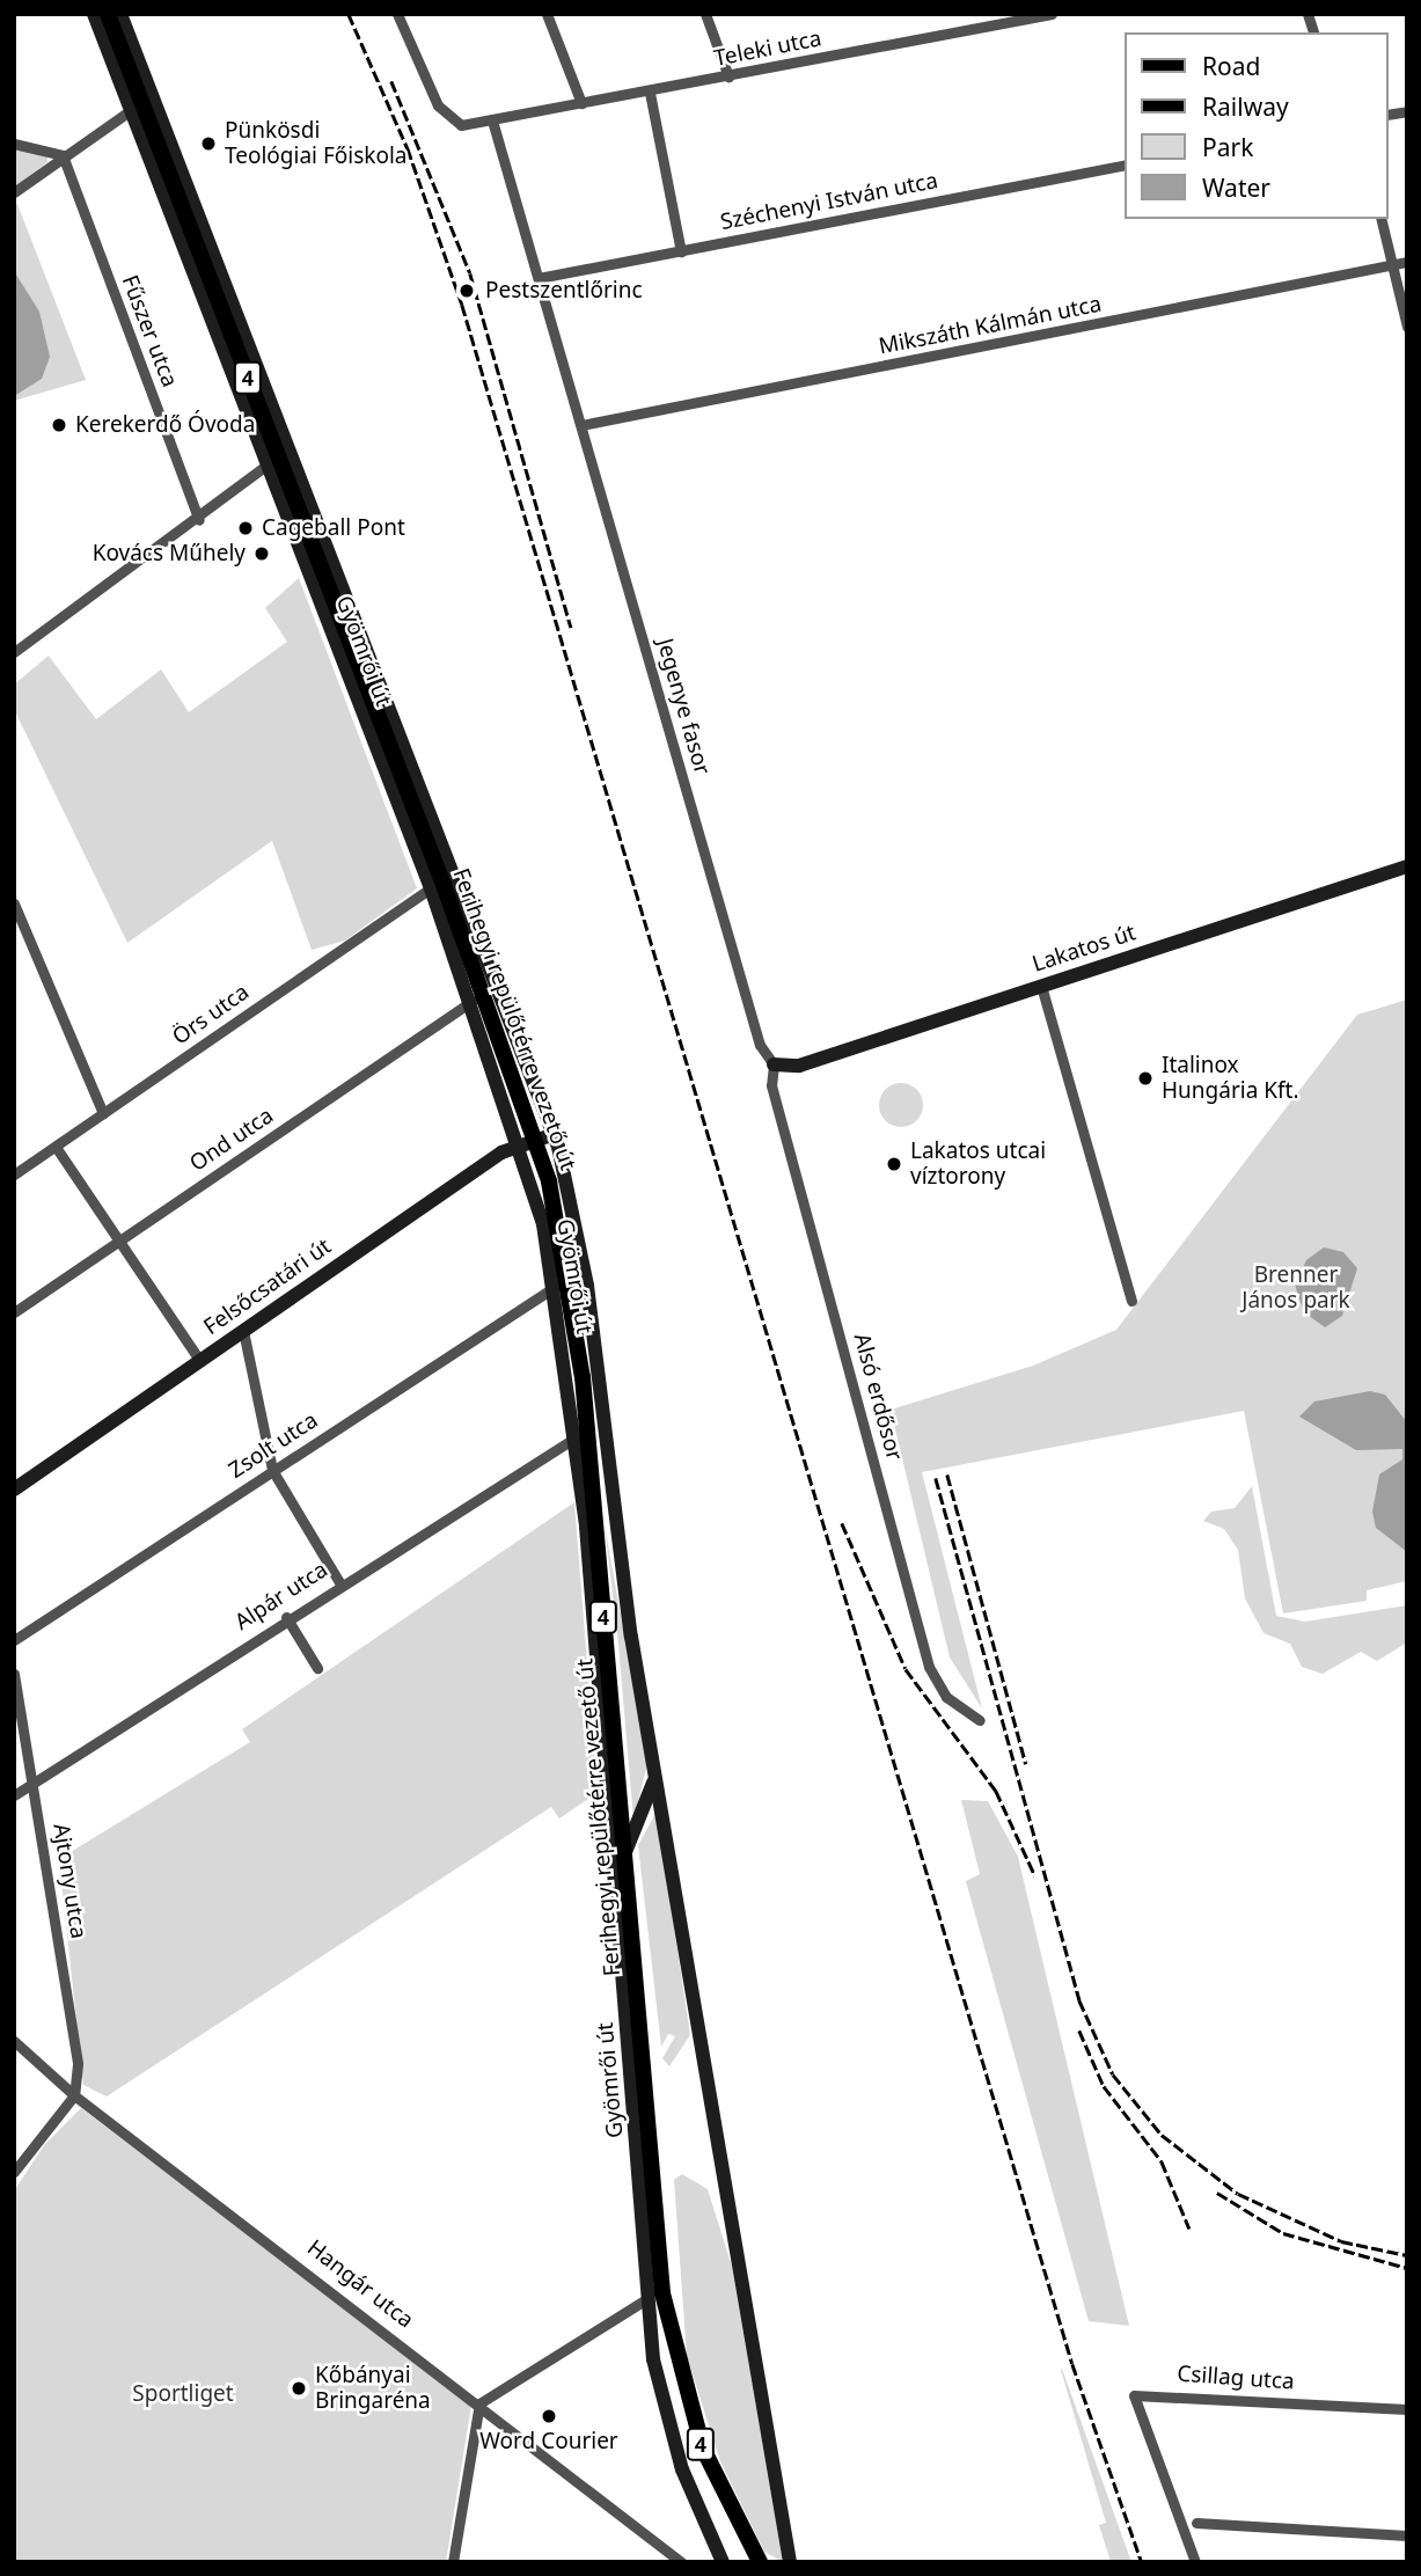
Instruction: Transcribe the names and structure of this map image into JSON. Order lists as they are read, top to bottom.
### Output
{
  "streets": {
    "main road": ["4", "Ferihegyi repülőtérre vezető út"],
    "street": [
      "Teleki utca",
      "Széchenyi István utca",
      "Mikszáth Kálmán utca",
      "Fűszer utca",
      "Gyömrői út",
      "Jegenye fasor",
      "Lakatos út",
      "Örs utca",
      "Ond utca",
      "Felsőcsatári út",
      "Alsó erdősor",
      "Zsolt utca",
      "Alpár utca",
      "Ajtony utca",
      "Hangár utca",
      "Csillag utca"
    ]
  },
  "crossings": [
    ["Teleki utca", "Jegenye fasor"],
    ["Széchenyi István utca", "Jegenye fasor"],
    ["Mikszáth Kálmán utca", "Jegenye fasor"],
    ["Gyömrői út", "Örs utca"],
    ["Gyömrői út", "Ferihegyi repülőtérre vezető út"],
    ["Gyömrői út", "Ond utca"],
    ["Gyömrői út", "Felsőcsatári út"],
    ["Gyömrői út", "Zsolt utca"],
    ["Gyömrői út", "Alpár utca"],
    ["Jegenye fasor", "Lakatos út"],
    ["Jegenye fasor", "Alsó erdősor"],
    ["Lakatos út", "Alsó erdősor"],
    ["Alpár utca", "Ajtony utca"],
    ["Ajtony utca", "Hangár utca"]
  ],
  "parks": ["Brenner János park", "Sportliget"],
  "places": [
    "Pünkösdi Teológiai Főiskola",
    "Pestszentlőrinc",
    "Kerekerdő Óvoda",
    "Cageball Pont",
    "Kovács Műhely",
    "Italinox Hungária Kft.",
    "Lakatos utcai víztorony",
    "Kőbányai Bringaréna",
    "Word Courier"
  ],
  "legend": [
    "Road",
    "Railway",
    "Park",
    "Water"
  ]
}
